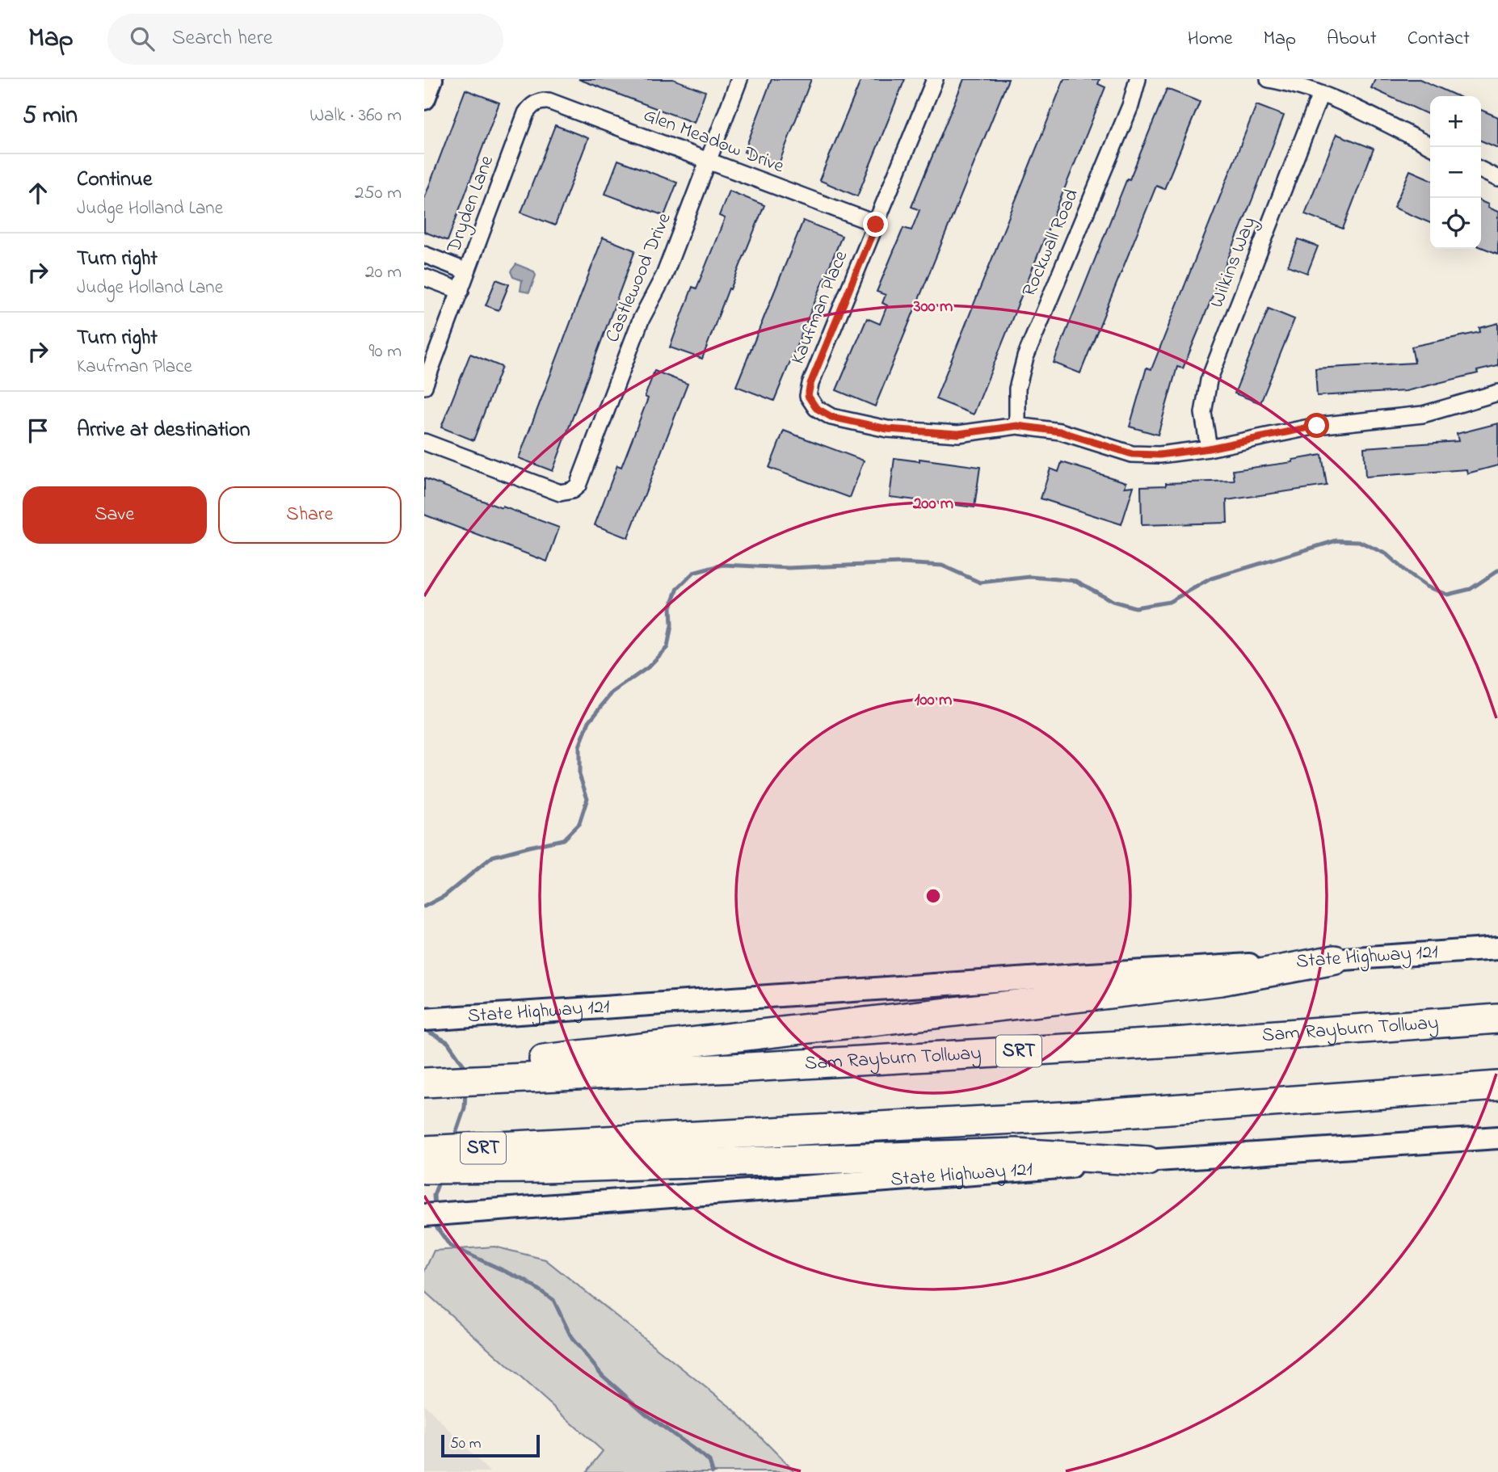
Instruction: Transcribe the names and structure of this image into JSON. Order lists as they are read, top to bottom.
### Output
{
  "streets": {
    "highway": ["Sam Rayburn Tollway", "SRT"],
    "main road": ["State Highway 121"],
    "street": [
      "Glen Meadow Drive",
      "Dryden Lane",
      "Rockwall Road",
      "Wilkins Way",
      "Castlewood Drive",
      "Kaufman Place"
    ]
  },
  "crossings": [
    ["Glen Meadow Drive", "Dryden Lane"],
    ["Glen Meadow Drive", "Castlewood Drive"],
    ["Glen Meadow Drive", "Kaufman Place"],
    ["Rockwall Road", "Kaufman Place"]
  ],
  "scale_bar": "50 m",
  "page": {
    "header": "Map",
    "search": "Search here",
    "nav": [
      "Home",
      "Map",
      "About",
      "Contact"
    ],
    "heading": ["5 min", "Walk · 360 m"],
    "map_buttons": ["+", "−"],
    "list": [
      ["Continue", "Judge Holland Lane", "250 m"],
      ["Turn right", "Judge Holland Lane", "20 m"],
      ["Turn right", "Kaufman Place", "90 m"],
      "Arrive at destination"
    ],
    "buttons": ["Save", "Share"],
    "scale": "50 m"
  },
  "rings": ["300 m", "200 m", "100 m"]
}
